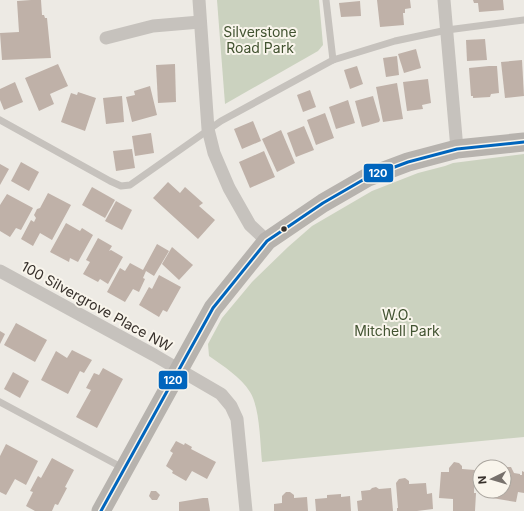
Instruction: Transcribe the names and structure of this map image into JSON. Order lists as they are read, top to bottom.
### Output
{
  "streets": {
    "street": ["100 Silvergrove Place NW"]
  },
  "parks": ["Silverstone Road Park", "W.O. Mitchell Park"],
  "lines": ["transit line 120"],
  "north": "left"
}
